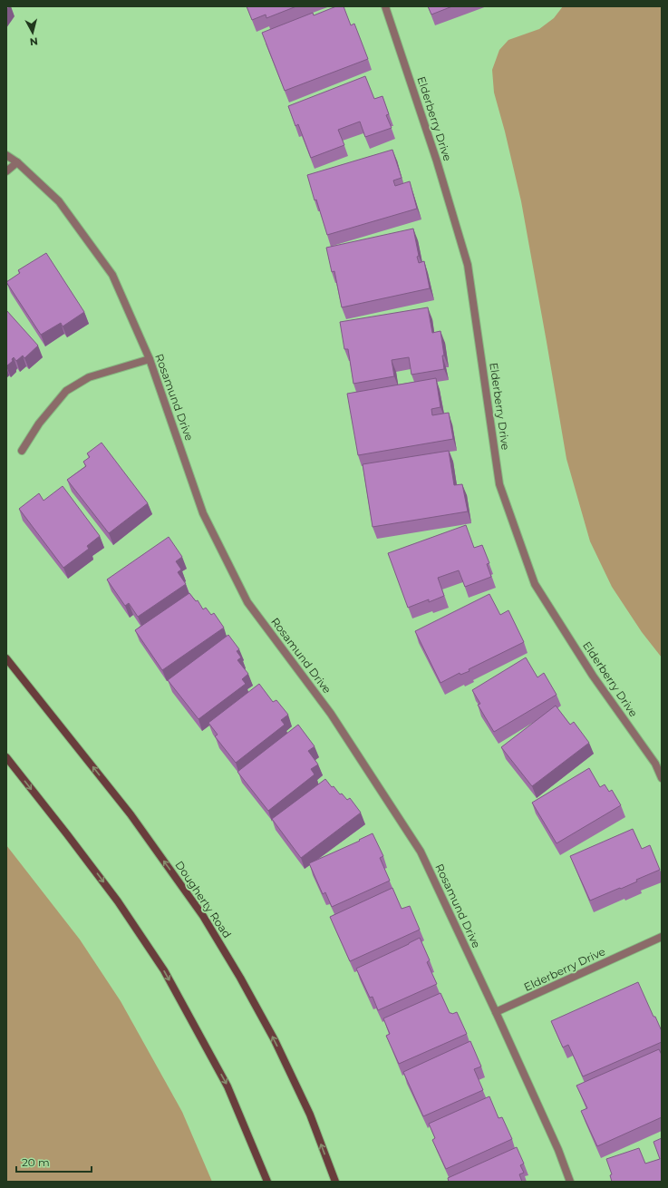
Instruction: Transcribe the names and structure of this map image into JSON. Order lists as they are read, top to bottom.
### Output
{
  "streets": {
    "main road": ["Dougherty Road"],
    "street": ["Elderberry Drive", "Rosamund Drive"]
  },
  "crossings": [
    ["Elderberry Drive", "Rosamund Drive"]
  ],
  "scale_bar": "20 m",
  "north": "bottom"
}
